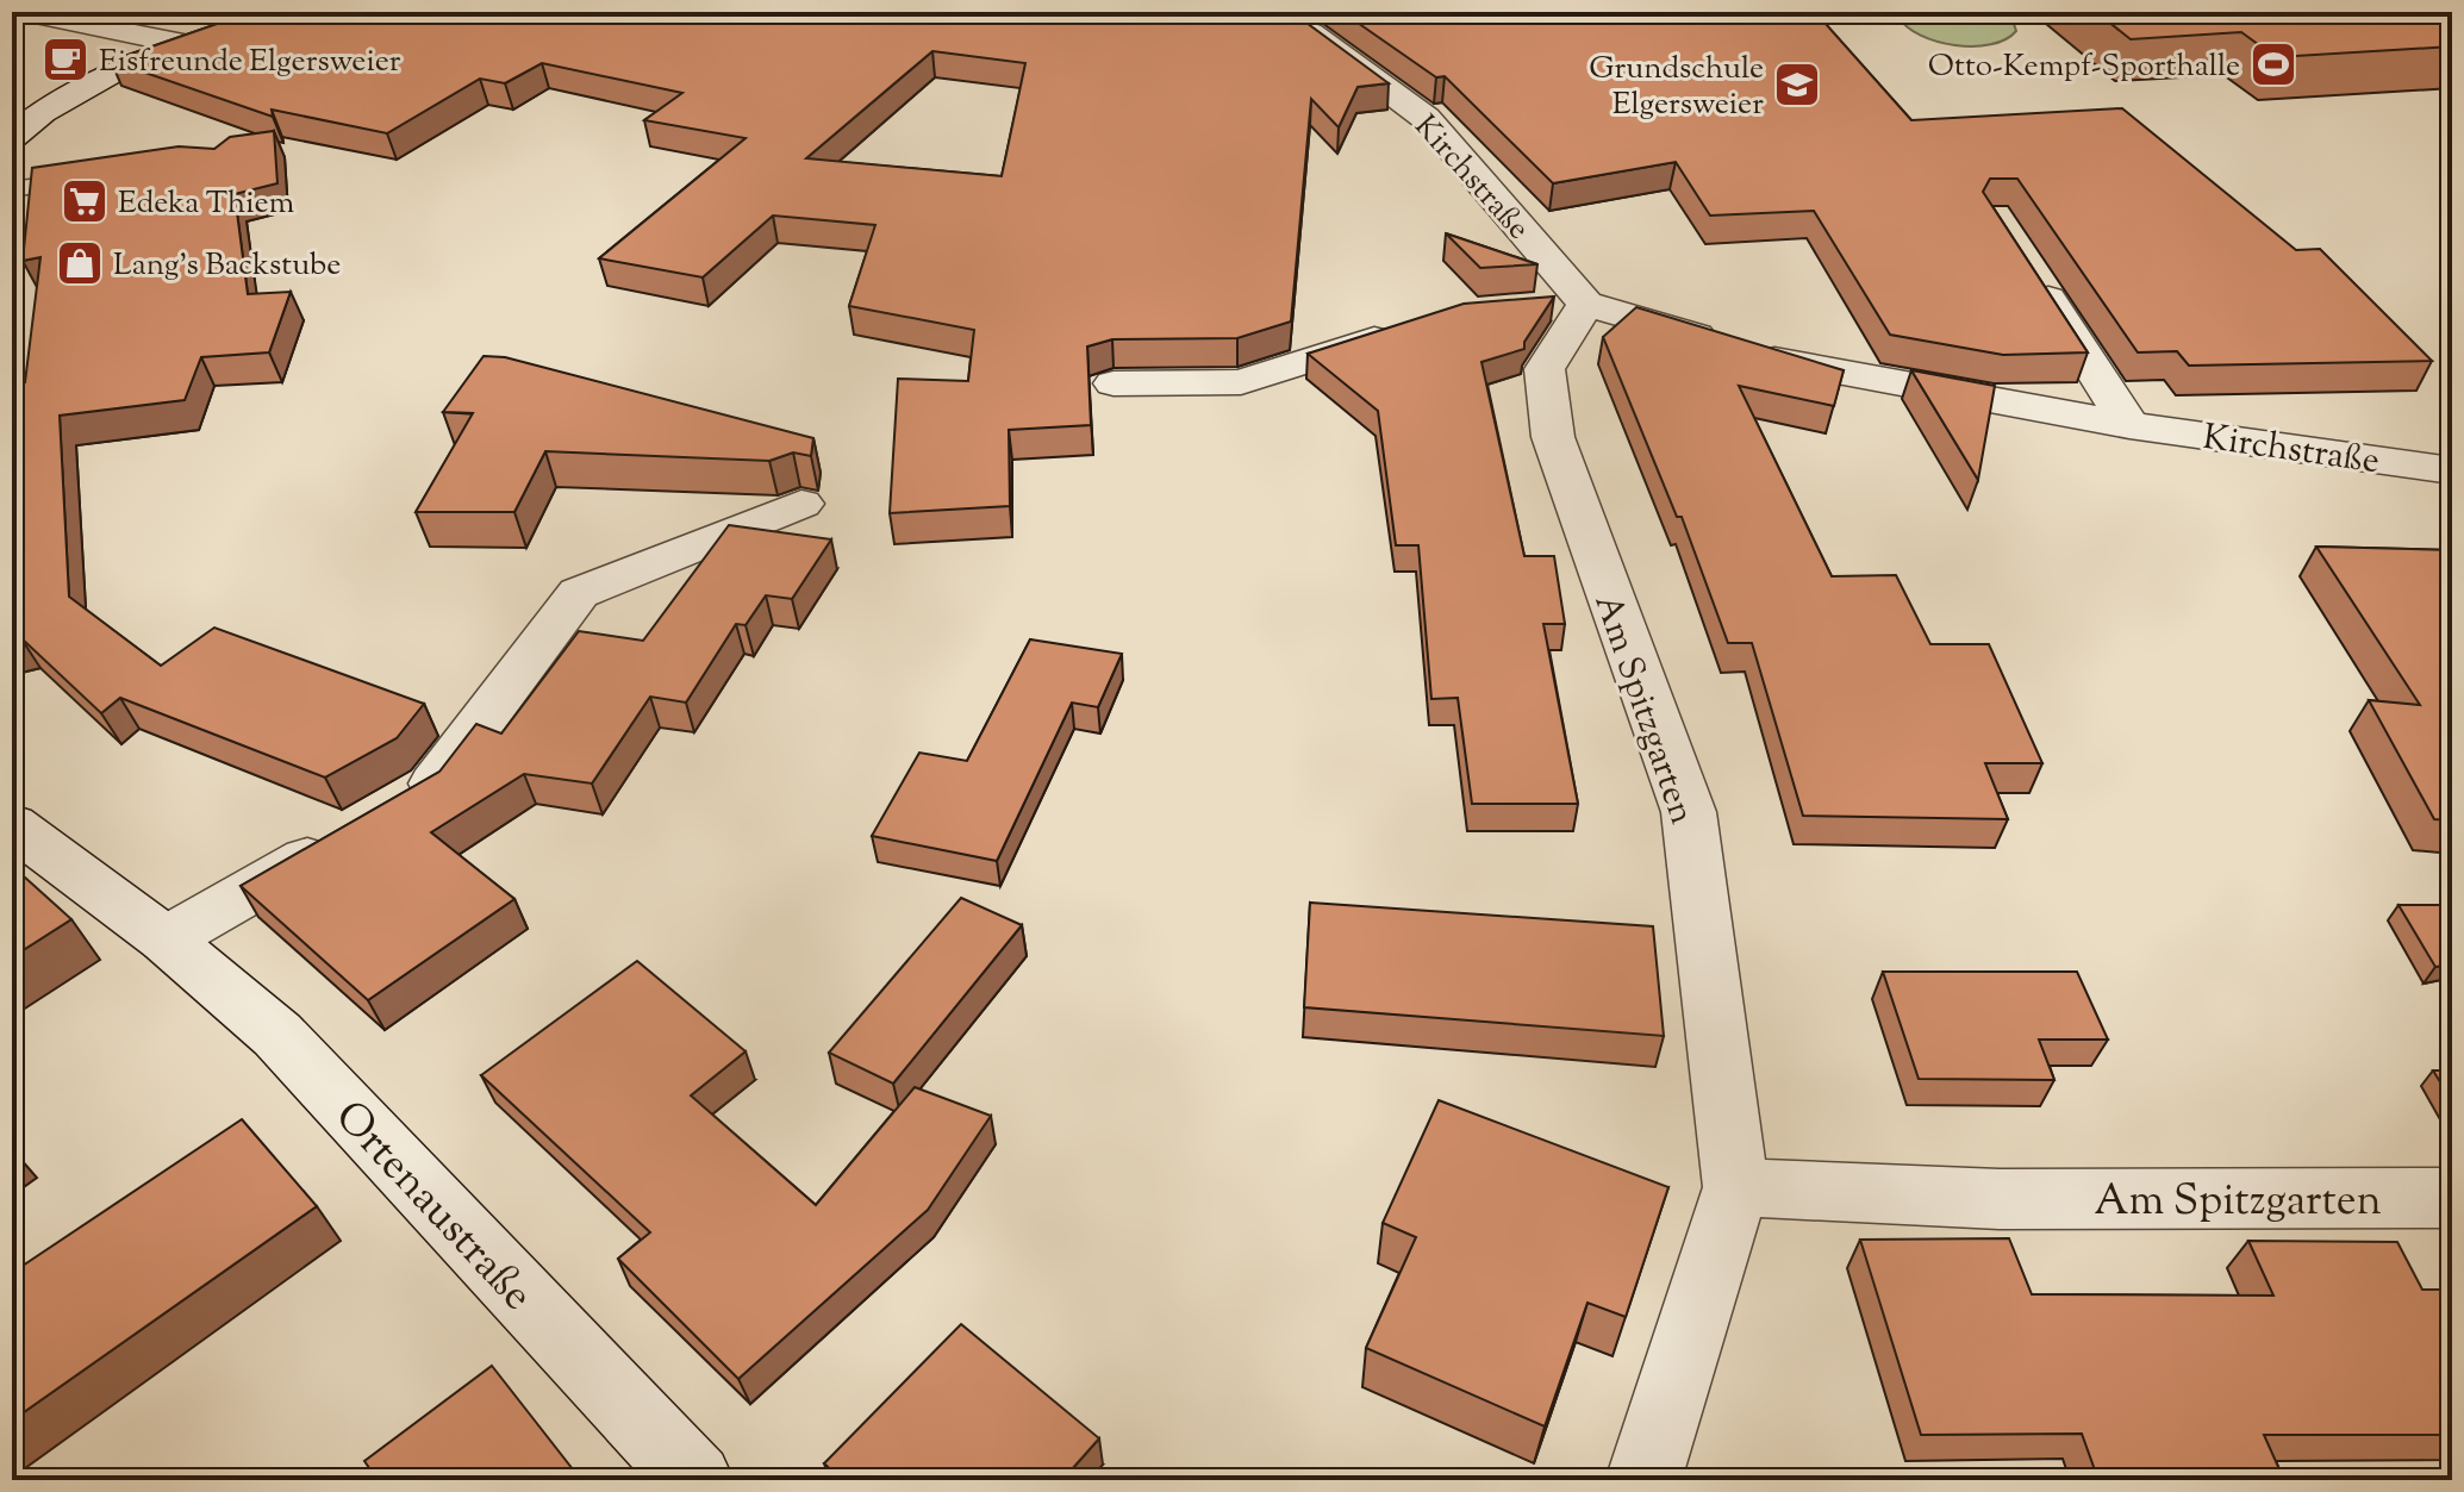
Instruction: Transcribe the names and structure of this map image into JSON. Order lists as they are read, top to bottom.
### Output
{
  "streets": {
    "street": ["Kirchstraße", "Am Spitzgarten", "Ortenaustraße"]
  },
  "crossings": [
    ["Kirchstraße", "Am Spitzgarten"]
  ],
  "places": {
    "cafe": ["Eisfreunde Elgersweier"],
    "sports": ["Otto-Kempf-Sporthalle"],
    "school or university": ["Grundschule Elgersweier"],
    "supermarket": ["Edeka Thiem"],
    "shop": ["Lang's Backstube"]
  }
}
